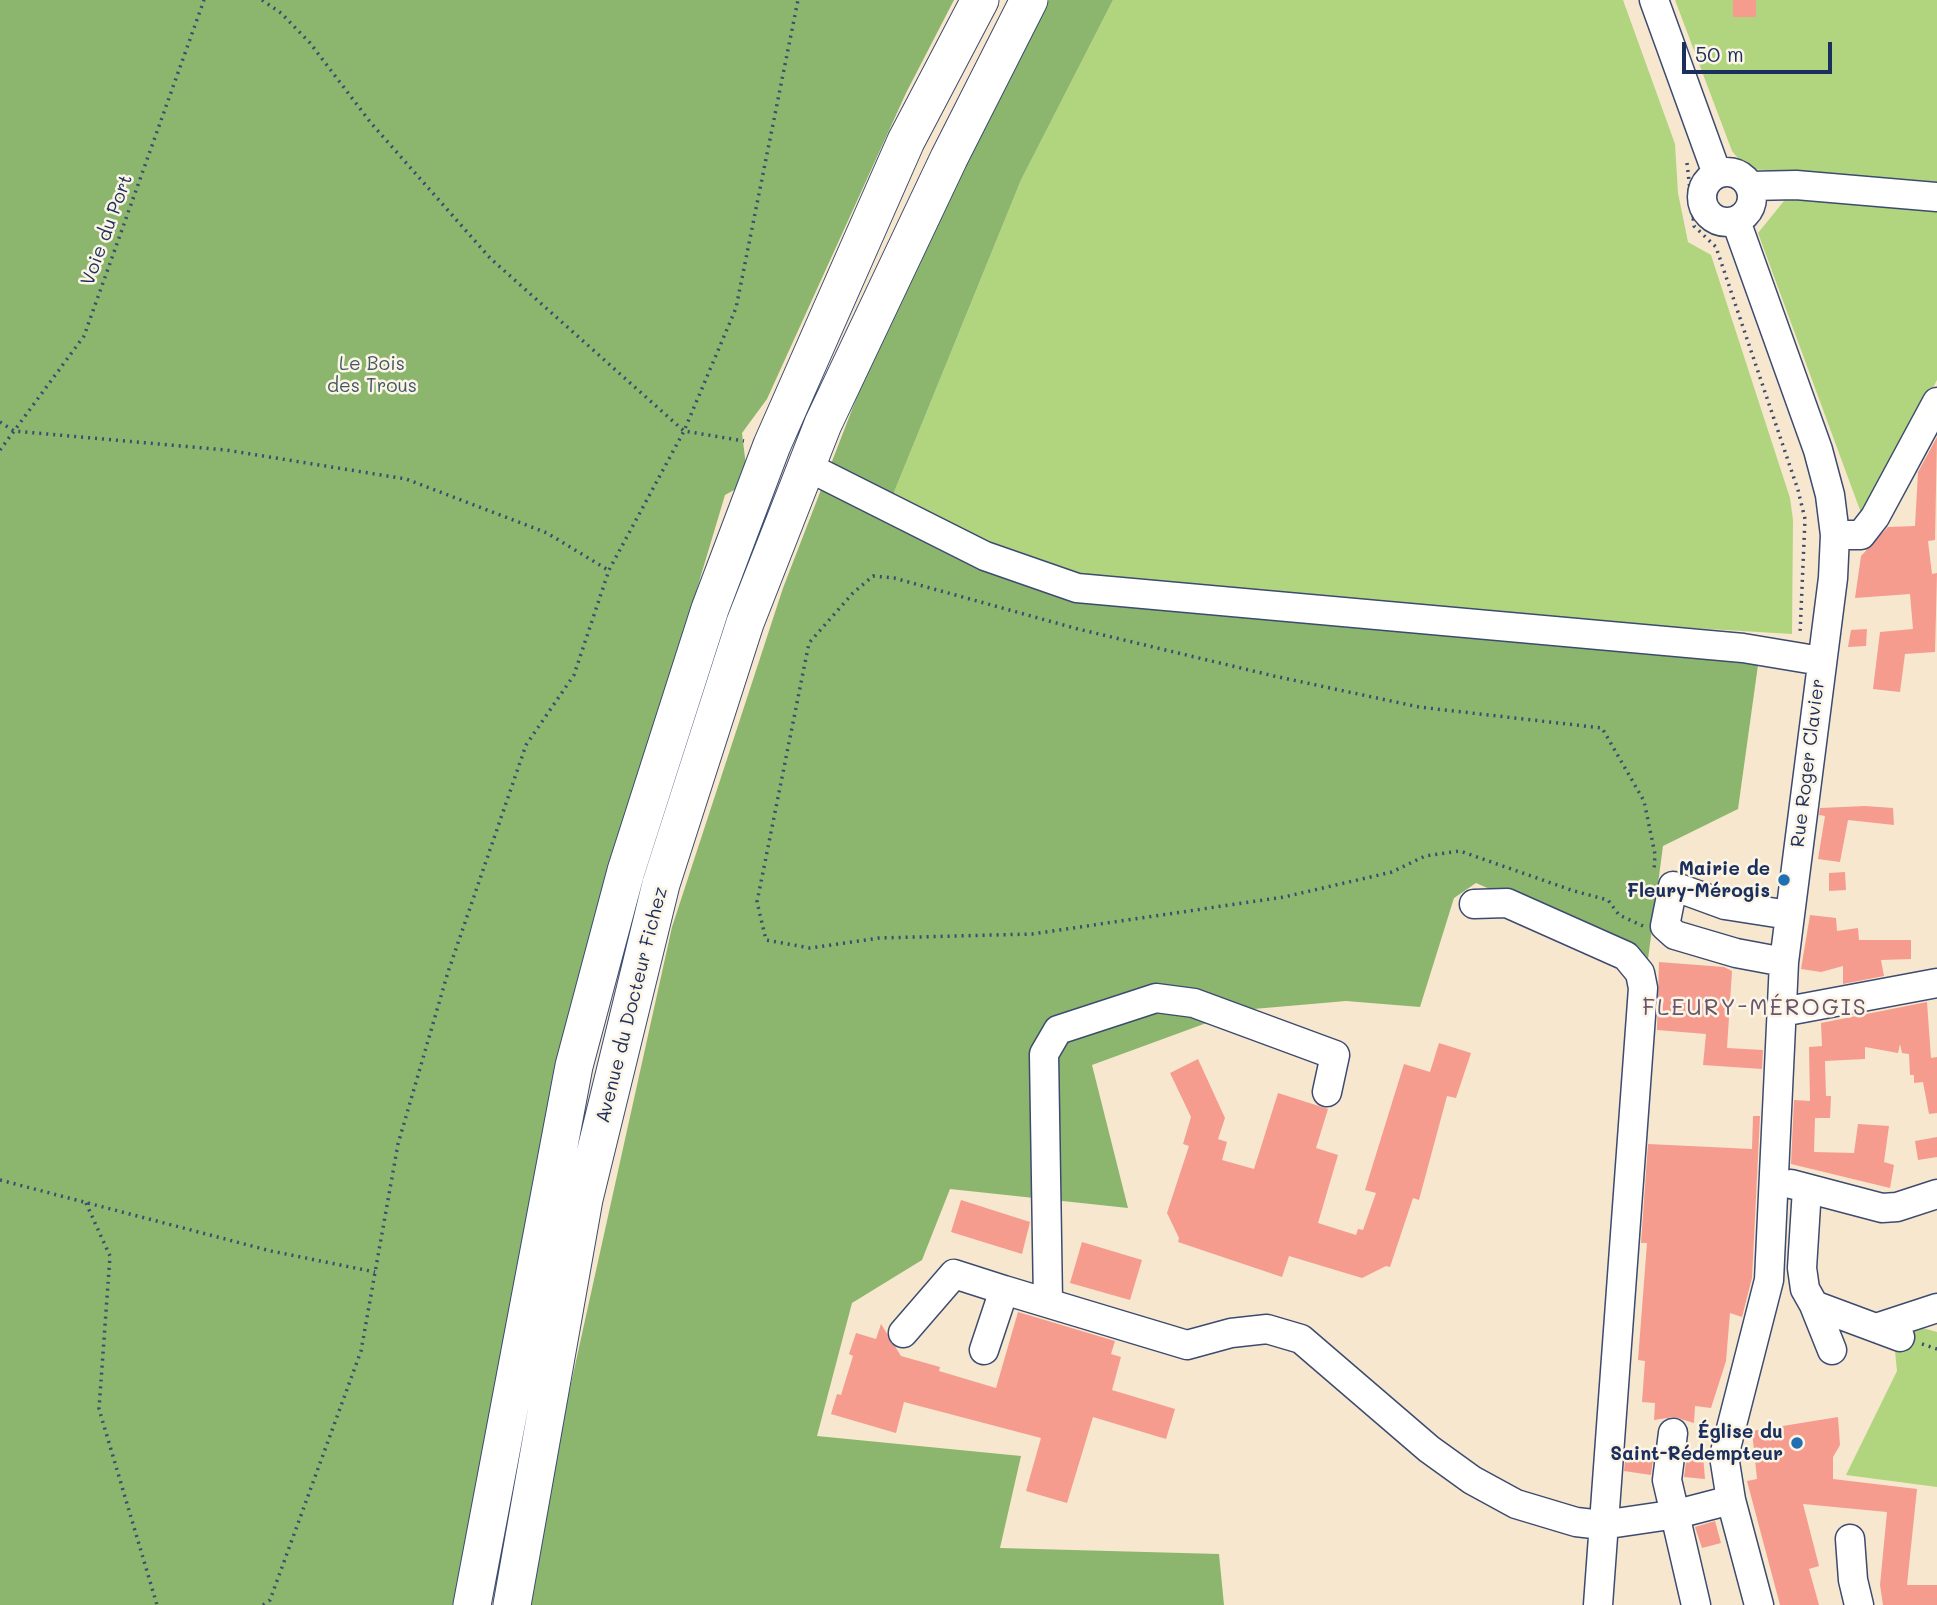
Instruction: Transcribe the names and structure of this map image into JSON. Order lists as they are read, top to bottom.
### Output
{
  "streets": {
    "main road": ["Avenue du Docteur Fichez"],
    "street": ["Rue Roger Clavier"],
    "path": ["Voie du Port"]
  },
  "districts": ["FLEURY-MÉROGIS"],
  "parks": ["Le Bois des Trous"],
  "places": ["Mairie de Fleury-Mérogis", "Église du Saint-Rédempteur"],
  "scale_bar": "50 m"
}
